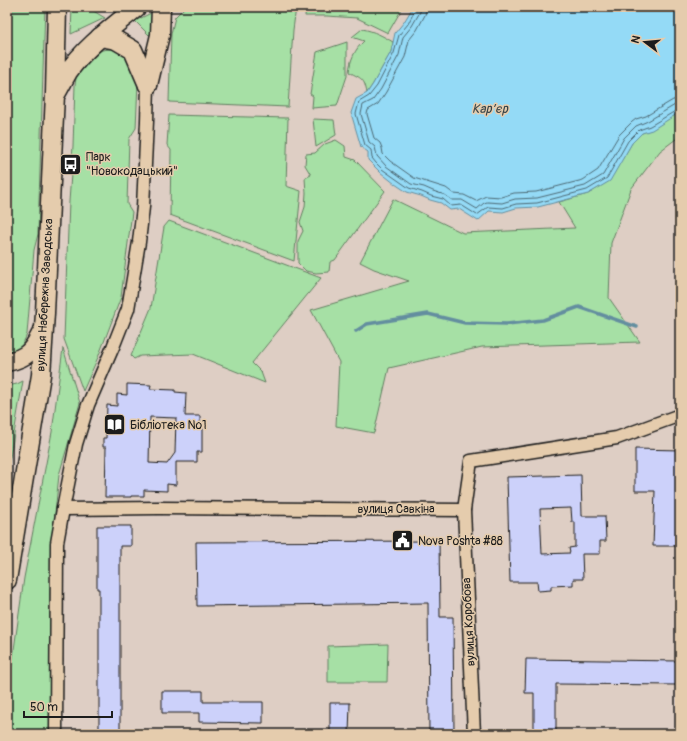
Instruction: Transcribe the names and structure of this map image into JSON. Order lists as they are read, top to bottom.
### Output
{
  "streets": {
    "main road": ["вулиця Набережна Заводська"],
    "street": ["вулиця Савкіна", "вулиця Коробова"]
  },
  "crossings": [
    ["вулиця Савкіна", "вулиця Коробова"]
  ],
  "water": ["Кар’єр"],
  "places": {
    "bus stop": ["Парк \"Новокодацький\""],
    "library": ["Бібліотека №1"],
    "public building": ["Nova Poshta #88"]
  },
  "scale_bar": "50 m",
  "north": "left"
}
